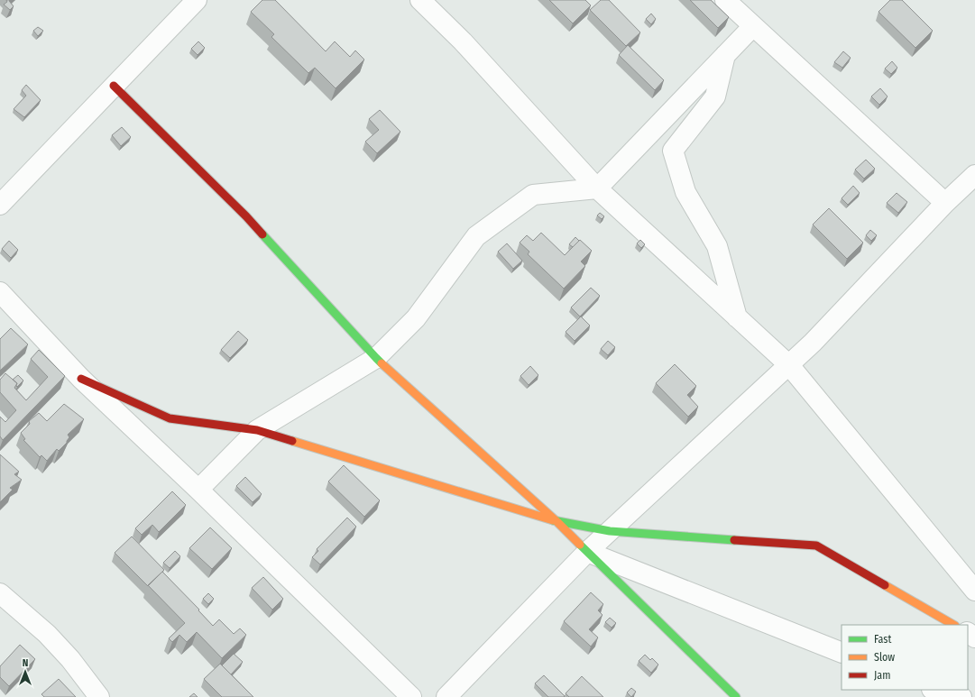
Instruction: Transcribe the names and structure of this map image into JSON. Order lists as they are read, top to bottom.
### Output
{
  "legend": ["Fast", "Slow", "Jam"],
  "north": "top"
}
